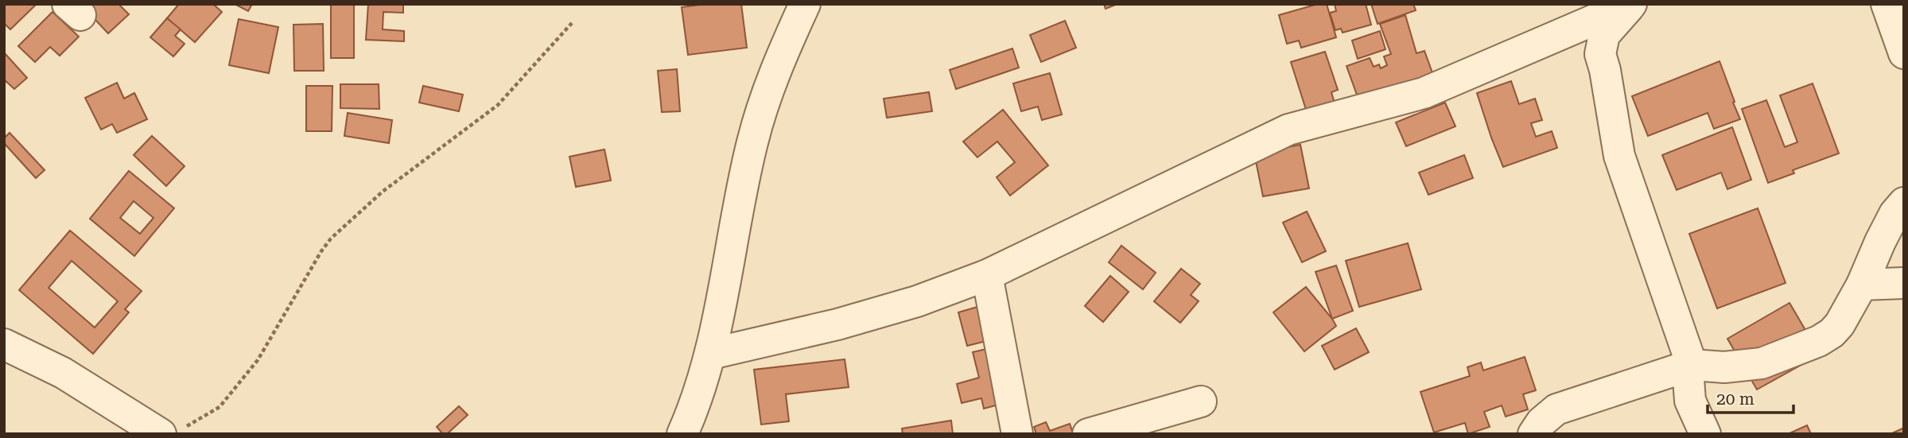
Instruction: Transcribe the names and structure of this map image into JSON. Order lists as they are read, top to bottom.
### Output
{
  "scale_bar": "20 m"
}
